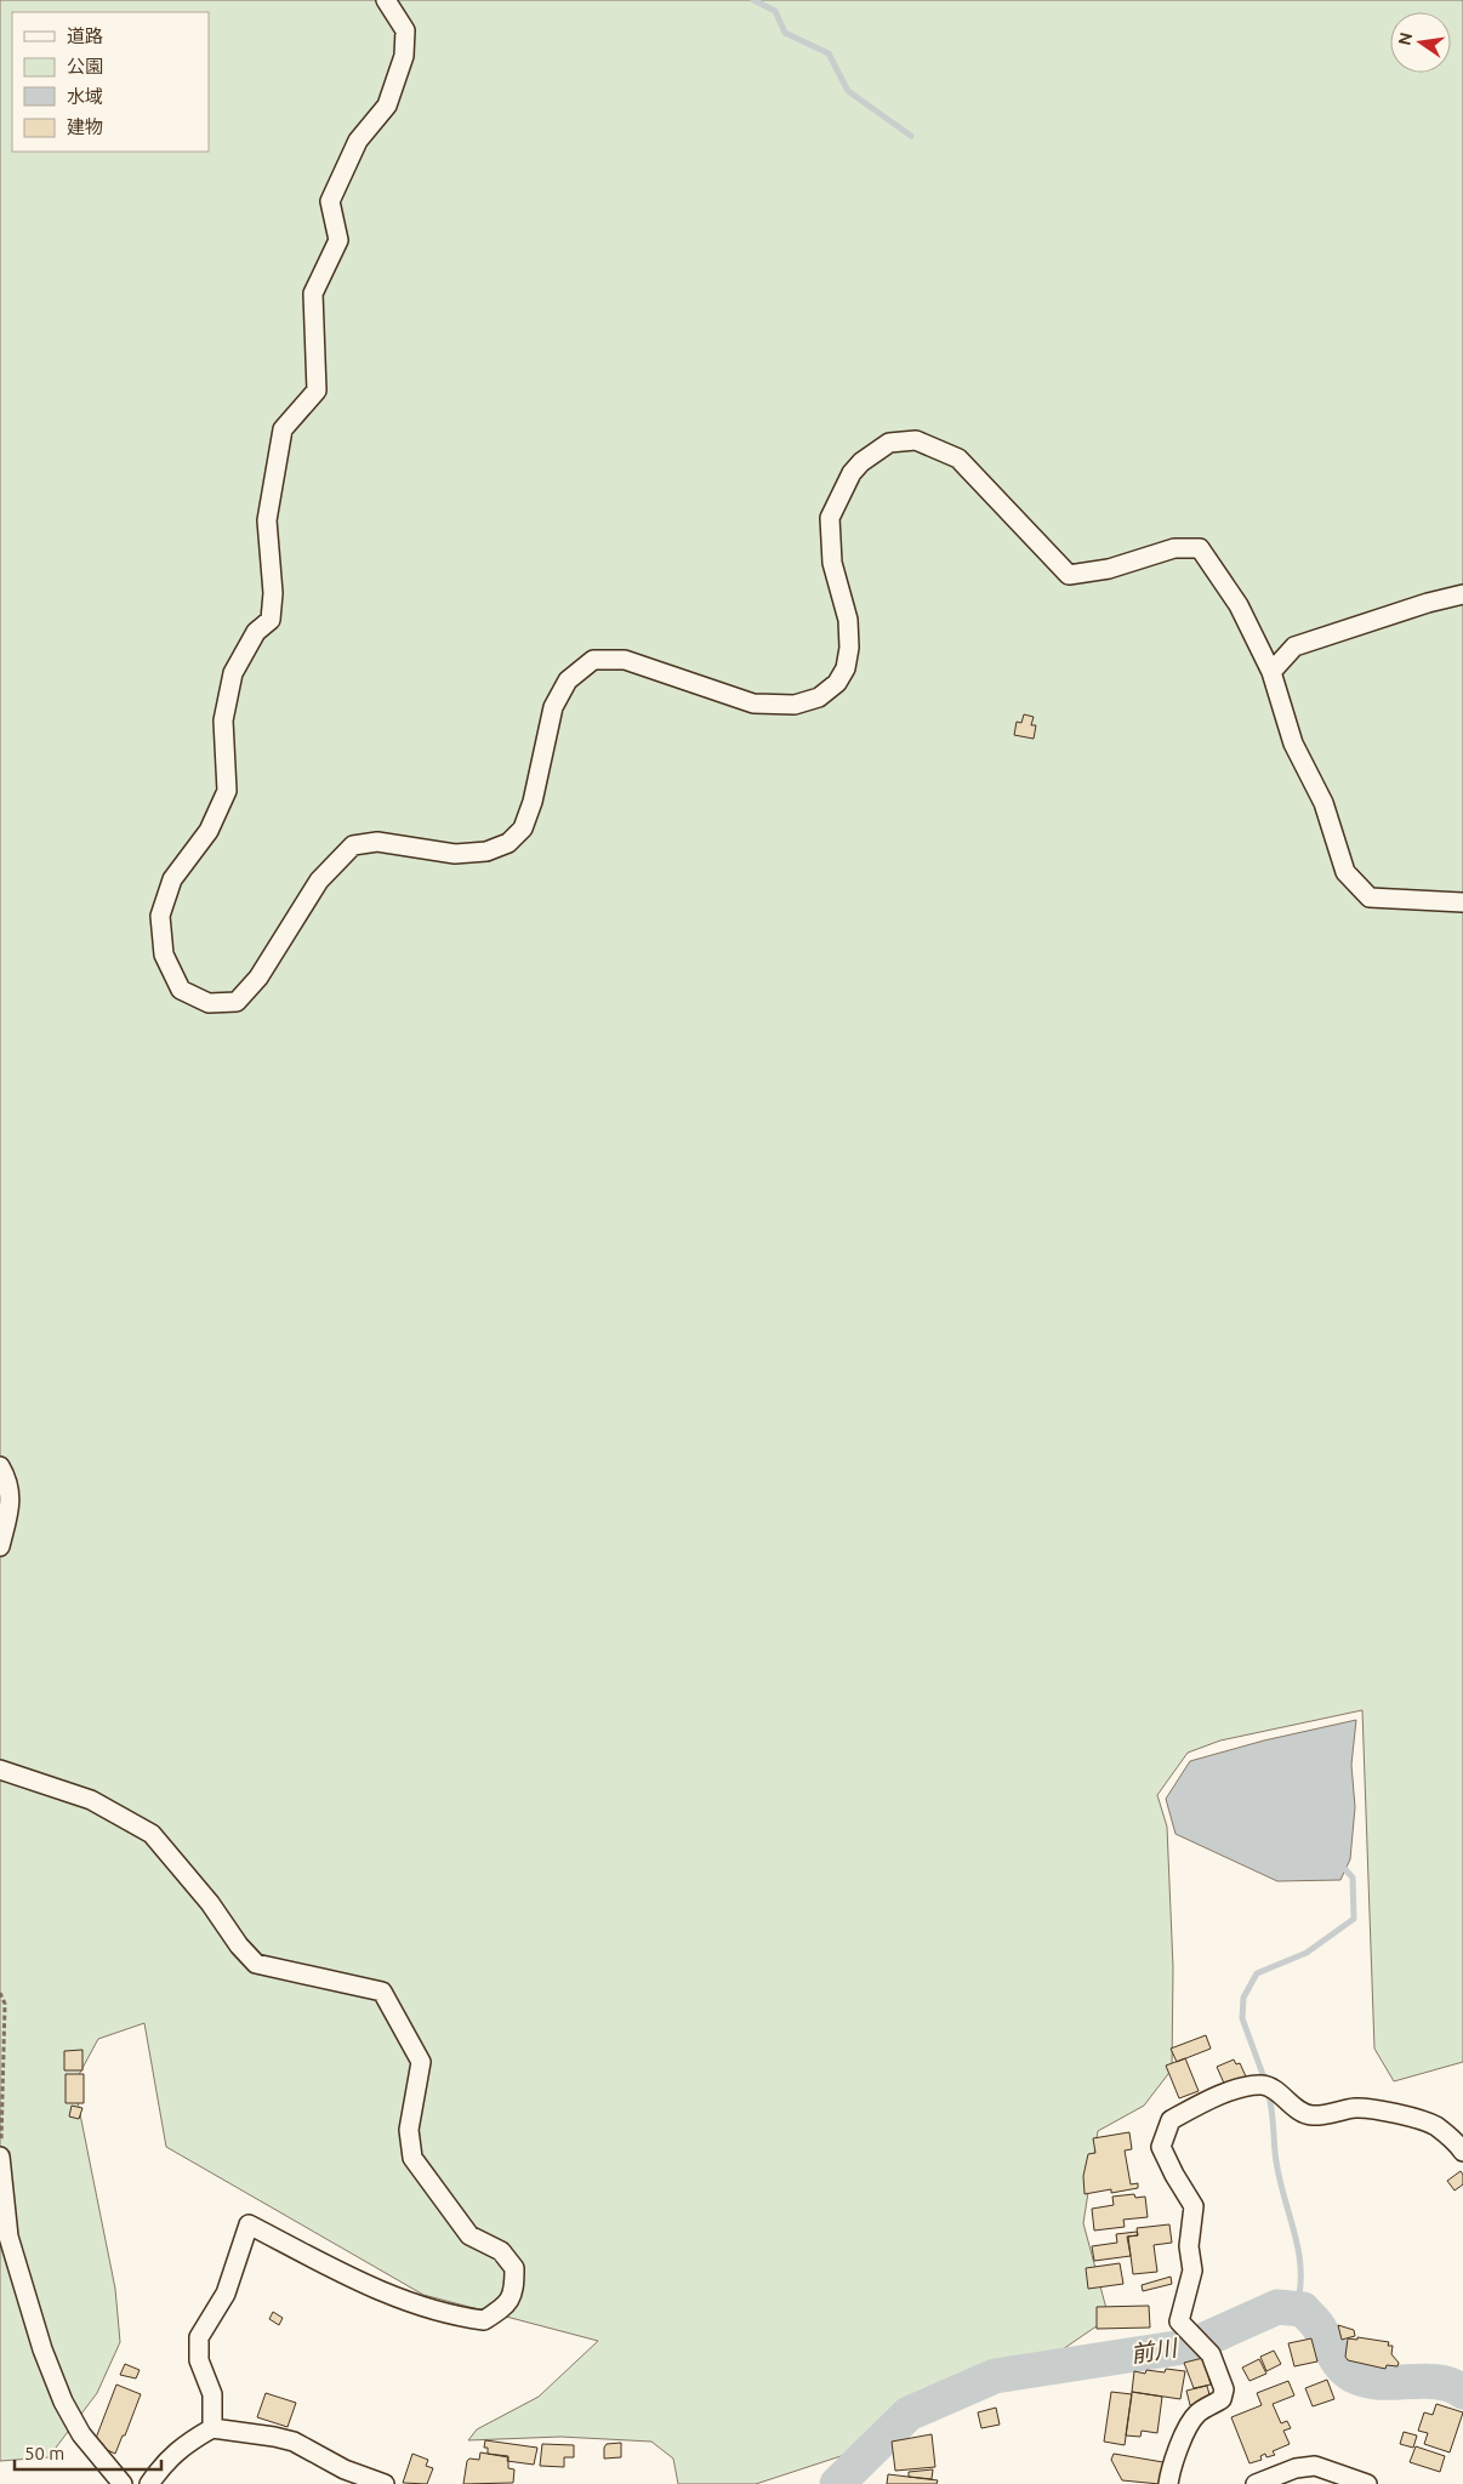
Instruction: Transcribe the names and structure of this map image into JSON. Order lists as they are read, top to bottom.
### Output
{
  "water": ["前川"],
  "legend": [
    "道路",
    "公園",
    "水域",
    "建物"
  ],
  "scale_bar": "50 m",
  "north": "left"
}
